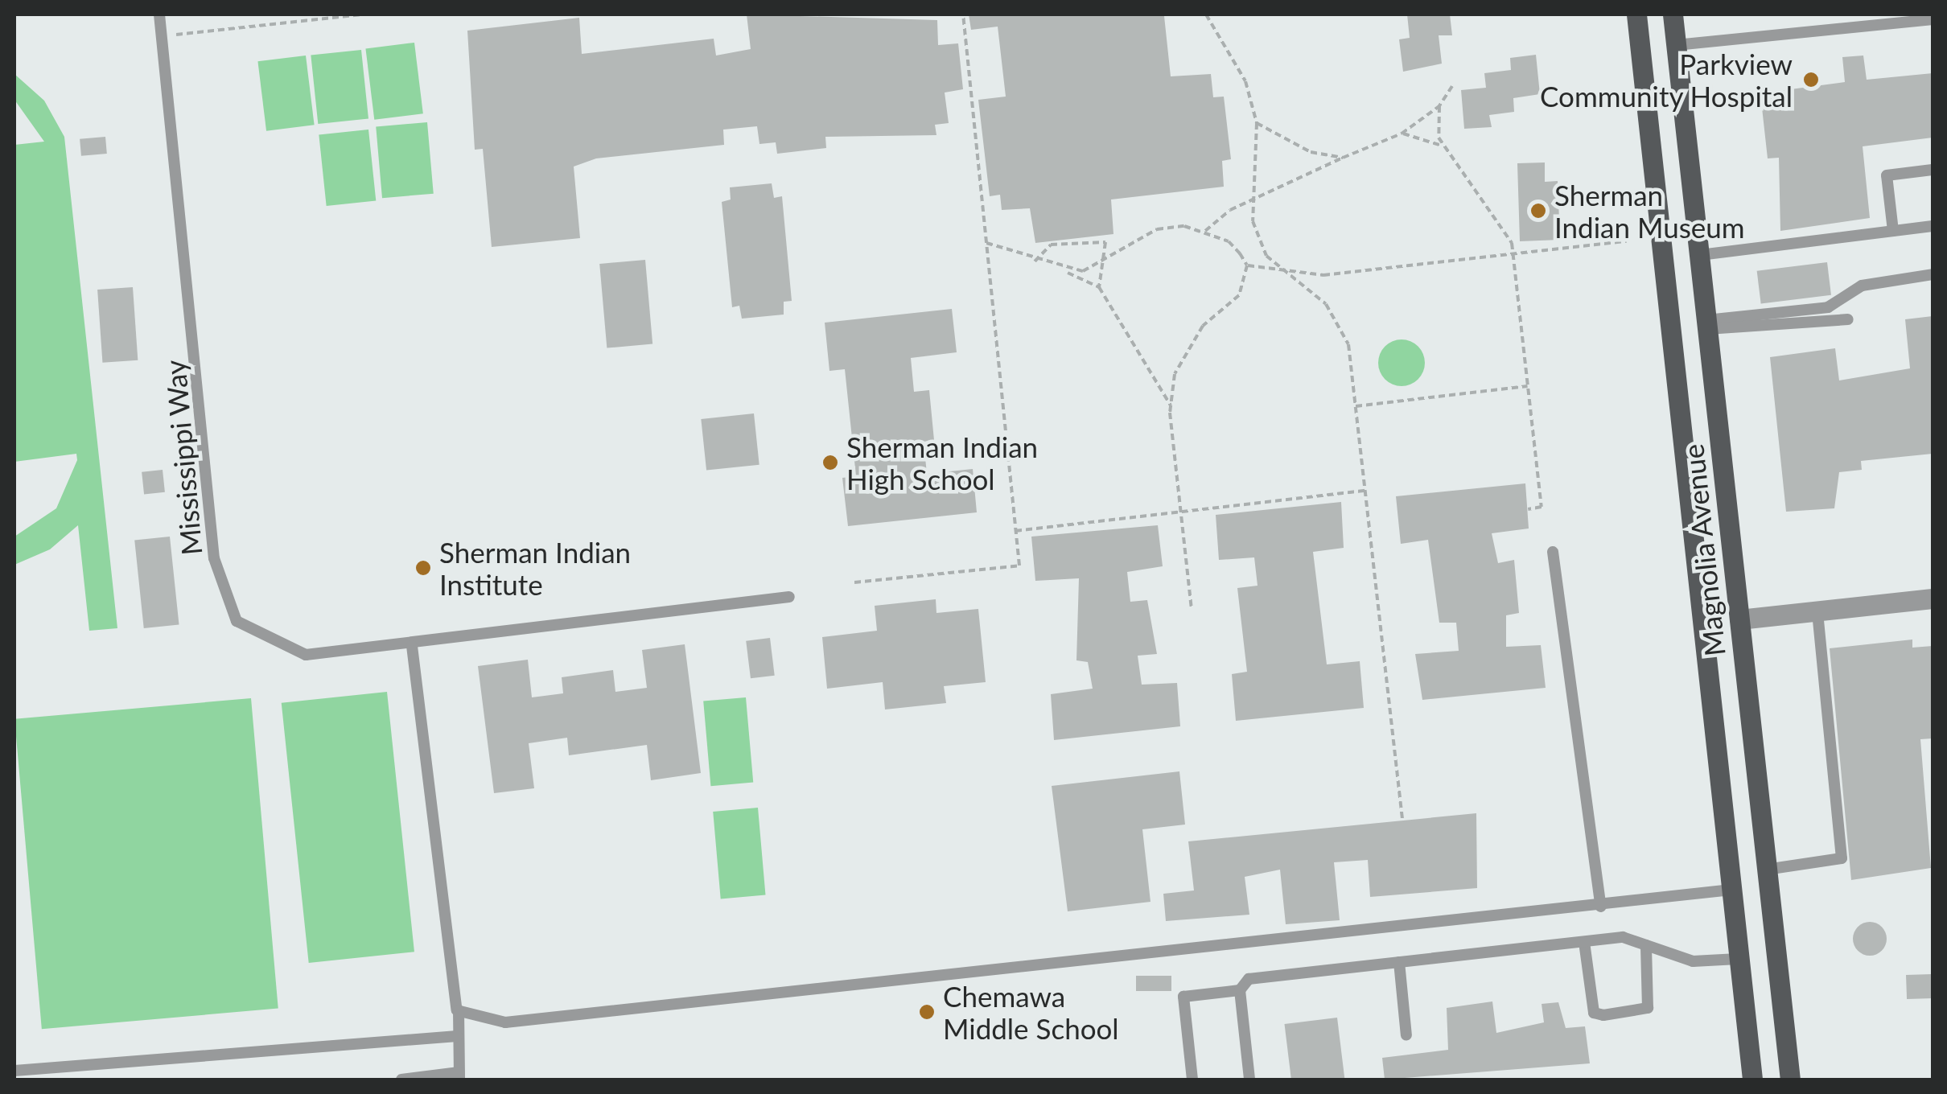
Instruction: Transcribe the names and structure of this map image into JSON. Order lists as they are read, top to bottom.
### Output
{
  "streets": {
    "main road": ["Magnolia Avenue"],
    "lane": ["Mississippi Way"]
  },
  "places": [
    "Parkview Community Hospital",
    "Sherman Indian Museum",
    "Sherman Indian High School",
    "Sherman Indian Institute",
    "Chemawa Middle School"
  ]
}
